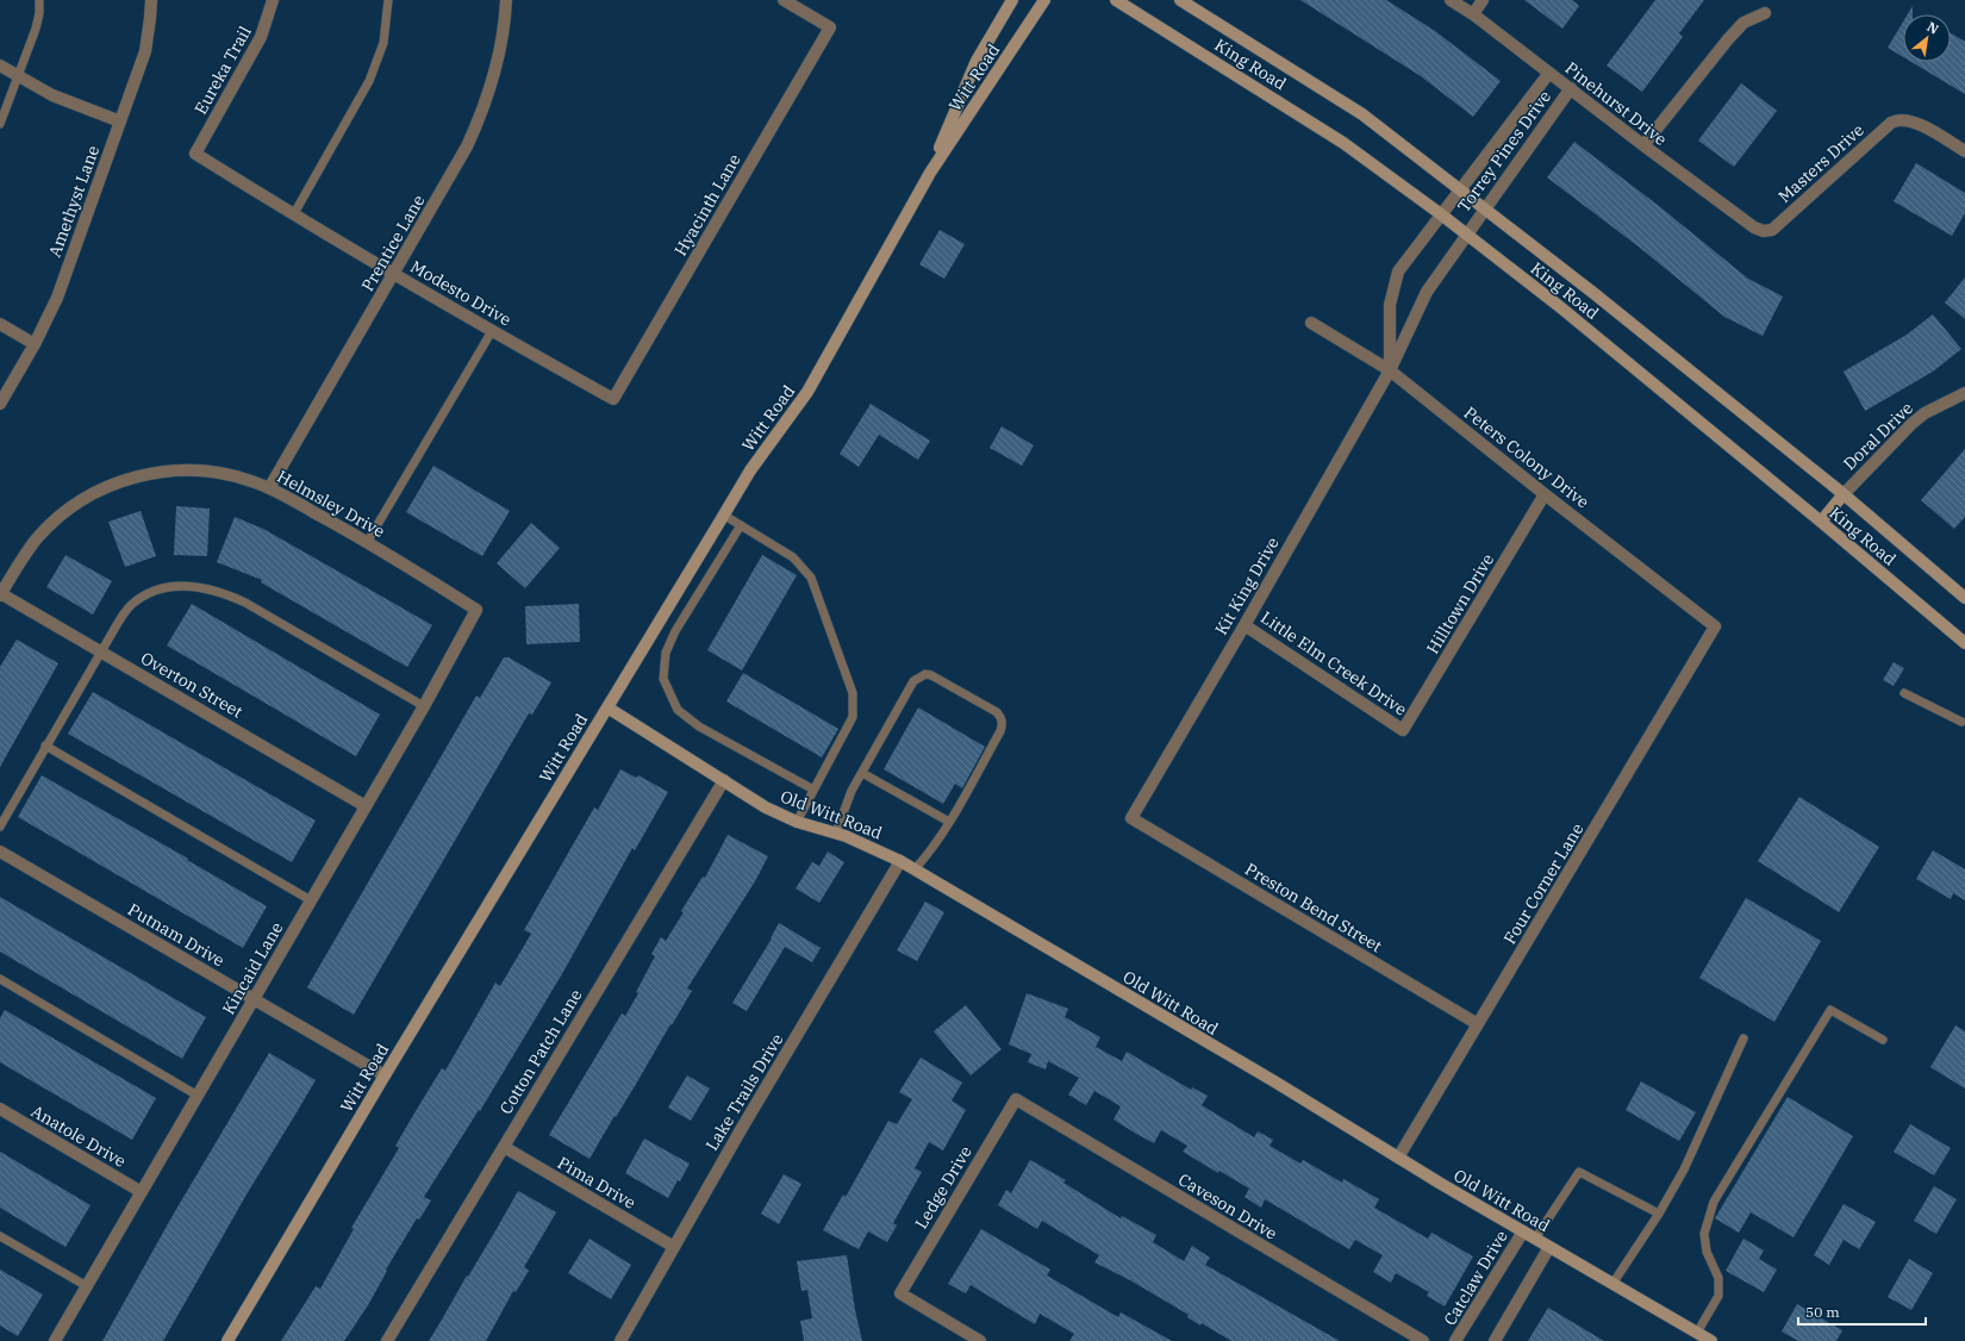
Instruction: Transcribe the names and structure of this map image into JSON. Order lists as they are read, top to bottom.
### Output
{
  "streets": {
    "street": [
      "King Road",
      "Eureka Trail",
      "Witt Road",
      "Pinehurst Drive",
      "Torrey Pines Drive",
      "Masters Drive",
      "Amethyst Lane",
      "Hyacinth Lane",
      "Prentice Lane",
      "Modesto Drive",
      "Doral Drive",
      "Peters Colony Drive",
      "Helmsley Drive",
      "Kit King Drive",
      "Hilltown Drive",
      "Little Elm Creek Drive",
      "Overton Street",
      "Old Witt Road",
      "Four Corner Lane",
      "Preston Bend Street",
      "Putnam Drive",
      "Kincaid Lane",
      "Cotton Patch Lane",
      "Lake Trails Drive",
      "Anatole Drive",
      "Pima Drive",
      "Ledge Drive",
      "Caveson Drive",
      "Catclaw Drive"
    ]
  },
  "crossings": [
    ["King Road", "Torrey Pines Drive"],
    ["King Road", "Doral Drive"],
    ["King Road", "Kit King Drive"],
    ["Eureka Trail", "Modesto Drive"],
    ["Witt Road", "Old Witt Road"],
    ["Witt Road", "Putnam Drive"],
    ["Pinehurst Drive", "Torrey Pines Drive"],
    ["Pinehurst Drive", "Masters Drive"],
    ["Torrey Pines Drive", "Kit King Drive"],
    ["Hyacinth Lane", "Modesto Drive"],
    ["Prentice Lane", "Modesto Drive"],
    ["Prentice Lane", "Helmsley Drive"],
    ["Peters Colony Drive", "Kit King Drive"],
    ["Peters Colony Drive", "Hilltown Drive"],
    ["Peters Colony Drive", "Four Corner Lane"],
    ["Helmsley Drive", "Overton Street"],
    ["Helmsley Drive", "Kincaid Lane"],
    ["Kit King Drive", "Little Elm Creek Drive"],
    ["Kit King Drive", "Preston Bend Street"],
    ["Hilltown Drive", "Little Elm Creek Drive"],
    ["Overton Street", "Kincaid Lane"],
    ["Old Witt Road", "Four Corner Lane"],
    ["Old Witt Road", "Cotton Patch Lane"],
    ["Old Witt Road", "Lake Trails Drive"],
    ["Old Witt Road", "Catclaw Drive"],
    ["Four Corner Lane", "Preston Bend Street"],
    ["Putnam Drive", "Kincaid Lane"],
    ["Kincaid Lane", "Anatole Drive"],
    ["Cotton Patch Lane", "Pima Drive"],
    ["Lake Trails Drive", "Pima Drive"],
    ["Ledge Drive", "Caveson Drive"]
  ],
  "scale_bar": "50 m",
  "north": "top right"
}
